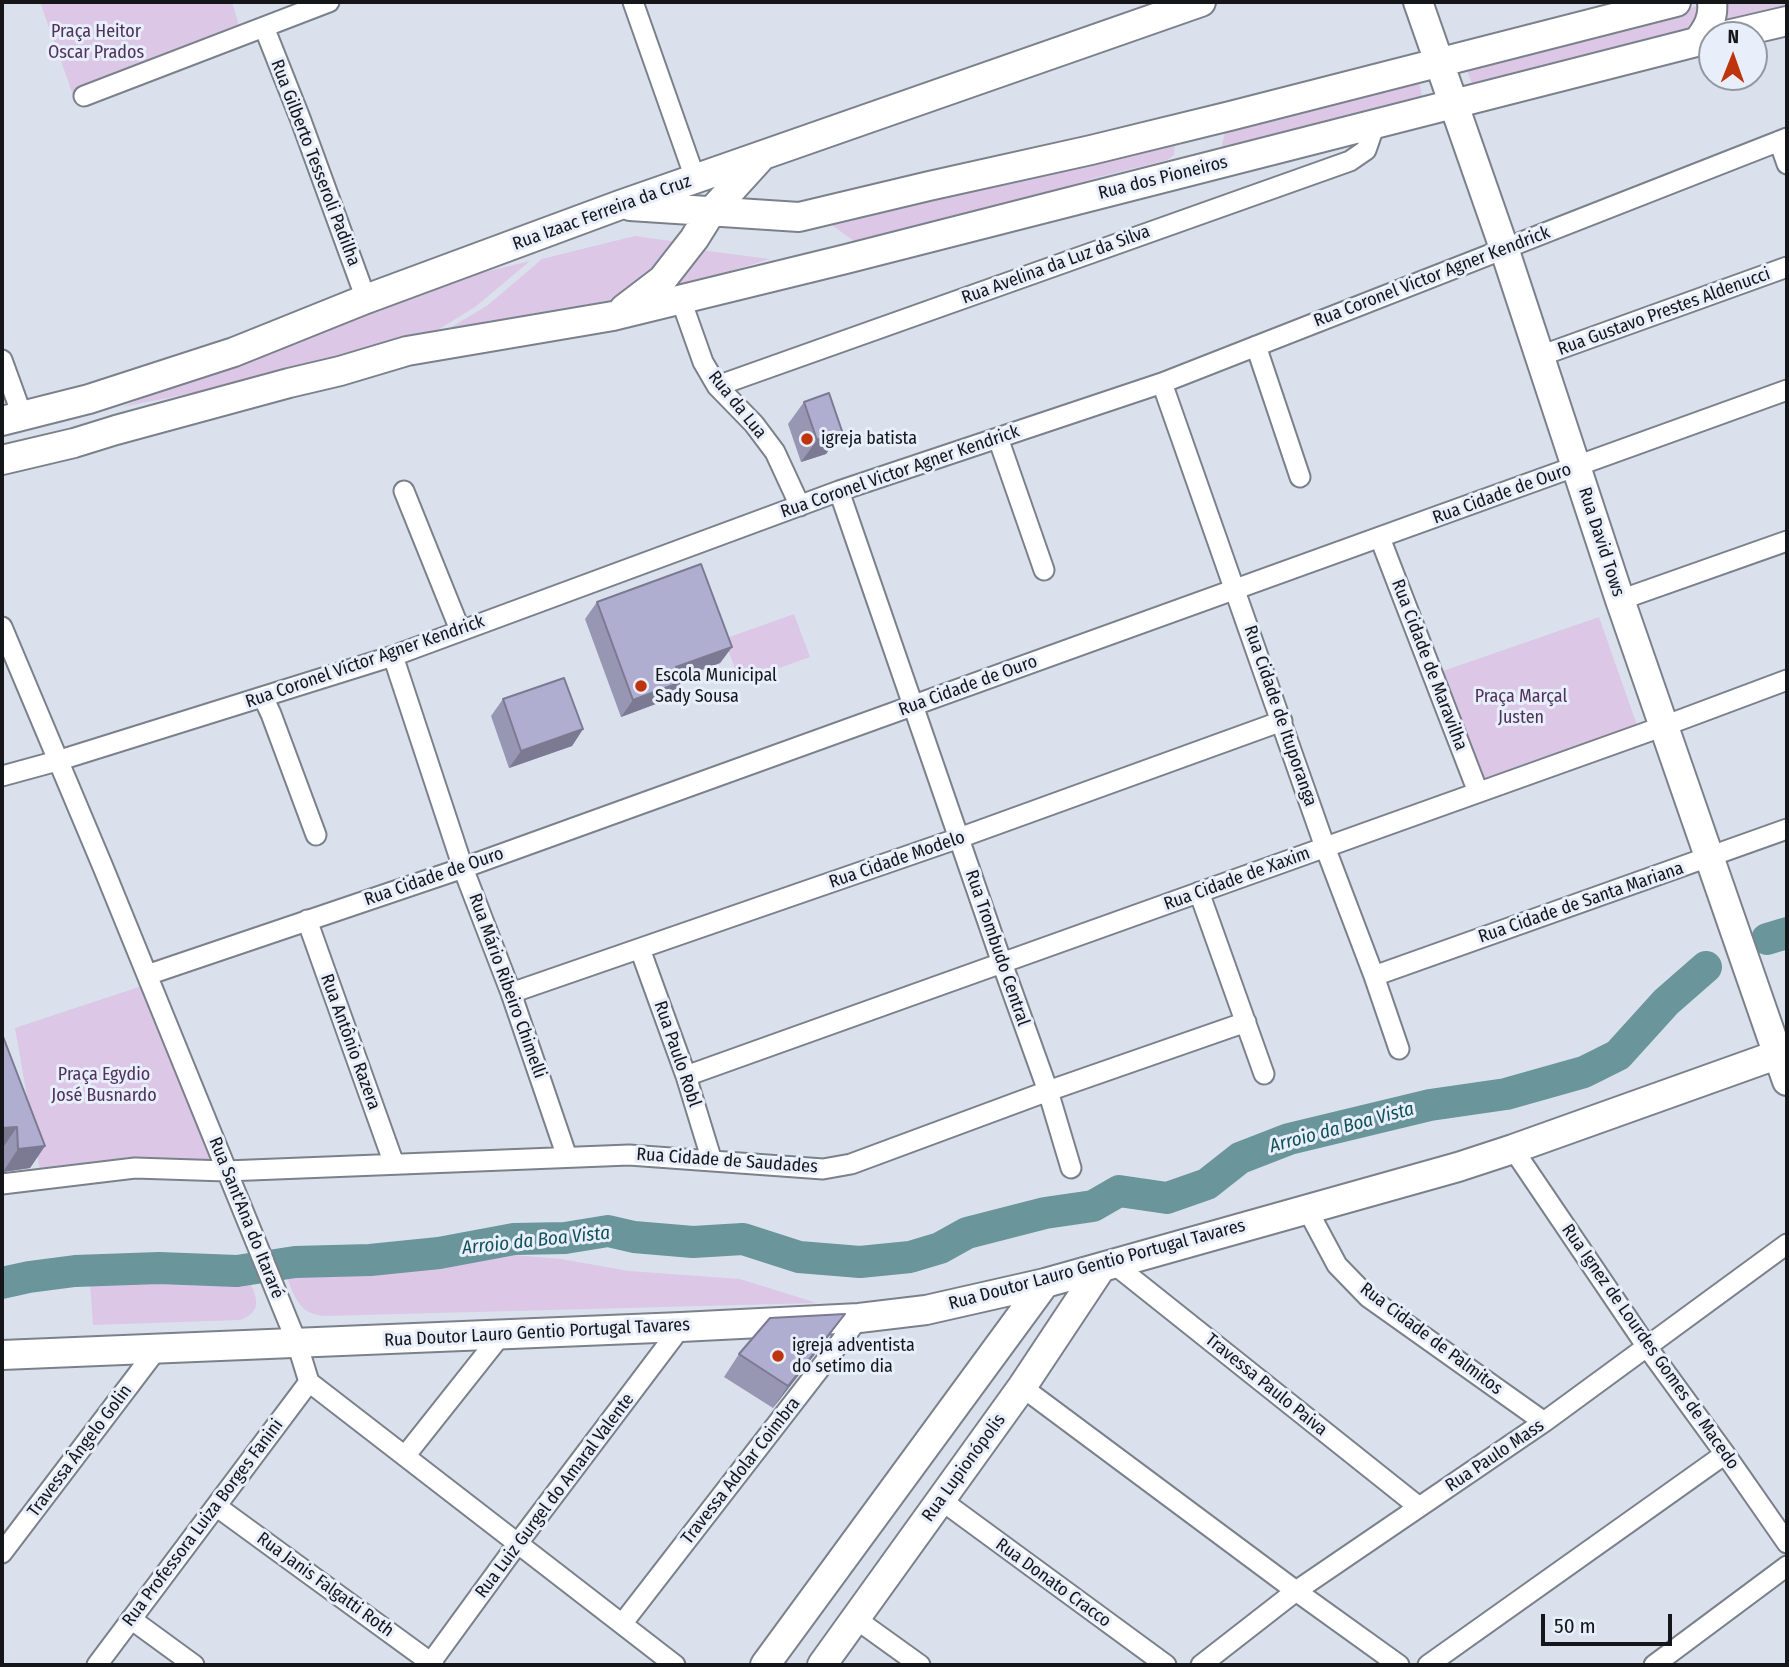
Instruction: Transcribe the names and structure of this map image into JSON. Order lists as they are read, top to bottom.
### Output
{
  "streets": {
    "main road": [
      "Rua dos Pioneiros",
      "Rua Izaac Ferreira da Cruz",
      "Rua David Tows",
      "Rua Doutor Lauro Gentio Portugal Tavares",
      "Rua Lupionópolis"
    ],
    "street": [
      "Rua Gilberto Tesseroli Padilha",
      "Rua Avelina da Luz da Silva",
      "Rua Coronel Victor Agner Kendrick",
      "Rua Gustavo Prestes Aldenucci",
      "Rua da Lua",
      "Rua Cidade de Ouro",
      "Rua Cidade de Maravilha",
      "Rua Cidade de Ituporanga",
      "Rua Cidade Modelo",
      "Rua Cidade de Xaxim",
      "Rua Cidade de Santa Mariana",
      "Rua Trombudo Central",
      "Rua Mário Ribeiro Chimelli",
      "Rua Antônio Razera",
      "Rua Paulo Robl",
      "Rua Cidade de Saudades",
      "Rua Sant'Ana do Itararé",
      "Rua Cidade de Palmitos",
      "Rua Ignez de Lourdes Gomes de Macedo",
      "Travessa Paulo Paiva",
      "Travessa Ângelo Golin",
      "Rua Paulo Mass",
      "Travessa Adolar Coimbra",
      "Rua Luiz Gurgel do Amaral Valente",
      "Rua Professora Luiza Borges Fanini",
      "Rua Donato Cracco",
      "Rua Janis Falgatti Roth"
    ]
  },
  "crossings": [
    ["Rua Gilberto Tesseroli Padilha", "Rua Izaac Ferreira da Cruz"],
    ["Rua dos Pioneiros", "Rua Avelina da Luz da Silva"],
    ["Rua dos Pioneiros", "Rua da Lua"],
    ["Rua dos Pioneiros", "Rua David Tows"],
    ["Rua Avelina da Luz da Silva", "Rua da Lua"],
    ["Rua Coronel Victor Agner Kendrick", "Rua da Lua"],
    ["Rua Coronel Victor Agner Kendrick", "Rua David Tows"],
    ["Rua Coronel Victor Agner Kendrick", "Rua Cidade de Ituporanga"],
    ["Rua Coronel Victor Agner Kendrick", "Rua Trombudo Central"],
    ["Rua Coronel Victor Agner Kendrick", "Rua Mário Ribeiro Chimelli"],
    ["Rua Coronel Victor Agner Kendrick", "Rua Sant'Ana do Itararé"],
    ["Rua Gustavo Prestes Aldenucci", "Rua David Tows"],
    ["Rua Cidade de Ouro", "Rua David Tows"],
    ["Rua Cidade de Ouro", "Rua Cidade de Maravilha"],
    ["Rua Cidade de Ouro", "Rua Cidade de Ituporanga"],
    ["Rua Cidade de Ouro", "Rua Trombudo Central"],
    ["Rua Cidade de Ouro", "Rua Mário Ribeiro Chimelli"],
    ["Rua Cidade de Ouro", "Rua Antônio Razera"],
    ["Rua Cidade de Ouro", "Rua Sant'Ana do Itararé"],
    ["Rua David Tows", "Rua Cidade de Xaxim"],
    ["Rua David Tows", "Rua Cidade de Santa Mariana"],
    ["Rua David Tows", "Rua Doutor Lauro Gentio Portugal Tavares"],
    ["Rua Cidade de Maravilha", "Rua Cidade de Xaxim"],
    ["Rua Cidade de Ituporanga", "Rua Cidade Modelo"],
    ["Rua Cidade de Ituporanga", "Rua Cidade de Xaxim"],
    ["Rua Cidade de Ituporanga", "Rua Cidade de Santa Mariana"],
    ["Rua Cidade Modelo", "Rua Trombudo Central"],
    ["Rua Cidade Modelo", "Rua Mário Ribeiro Chimelli"],
    ["Rua Cidade Modelo", "Rua Paulo Robl"],
    ["Rua Cidade de Xaxim", "Rua Trombudo Central"],
    ["Rua Cidade de Xaxim", "Rua Paulo Robl"],
    ["Rua Trombudo Central", "Rua Cidade de Saudades"],
    ["Rua Mário Ribeiro Chimelli", "Rua Cidade de Saudades"],
    ["Rua Antônio Razera", "Rua Cidade de Saudades"],
    ["Rua Paulo Robl", "Rua Cidade de Saudades"],
    ["Rua Cidade de Saudades", "Rua Sant'Ana do Itararé"],
    ["Rua Sant'Ana do Itararé", "Rua Doutor Lauro Gentio Portugal Tavares"],
    ["Rua Sant'Ana do Itararé", "Rua Professora Luiza Borges Fanini"],
    ["Rua Doutor Lauro Gentio Portugal Tavares", "Rua Cidade de Palmitos"],
    ["Rua Doutor Lauro Gentio Portugal Tavares", "Rua Ignez de Lourdes Gomes de Macedo"],
    ["Rua Doutor Lauro Gentio Portugal Tavares", "Travessa Paulo Paiva"],
    ["Rua Doutor Lauro Gentio Portugal Tavares", "Travessa Ângelo Golin"],
    ["Rua Doutor Lauro Gentio Portugal Tavares", "Rua Lupionópolis"],
    ["Rua Doutor Lauro Gentio Portugal Tavares", "Travessa Adolar Coimbra"],
    ["Rua Doutor Lauro Gentio Portugal Tavares", "Rua Luiz Gurgel do Amaral Valente"],
    ["Rua Cidade de Palmitos", "Rua Paulo Mass"],
    ["Rua Ignez de Lourdes Gomes de Macedo", "Rua Paulo Mass"],
    ["Travessa Paulo Paiva", "Rua Paulo Mass"],
    ["Travessa Paulo Paiva", "Rua Lupionópolis"],
    ["Rua Lupionópolis", "Rua Donato Cracco"],
    ["Rua Luiz Gurgel do Amaral Valente", "Rua Janis Falgatti Roth"],
    ["Rua Professora Luiza Borges Fanini", "Rua Janis Falgatti Roth"]
  ],
  "water": ["Arroio da Boa Vista"],
  "parks": ["Praça Heitor Oscar Prados", "Praça Marçal Justen", "Praça Egydio José Busnardo"],
  "places": ["igreja batista", "Escola Municipal Sady Sousa", "igreja adventista do setimo dia"],
  "scale_bar": "50 m",
  "north": "top"
}
